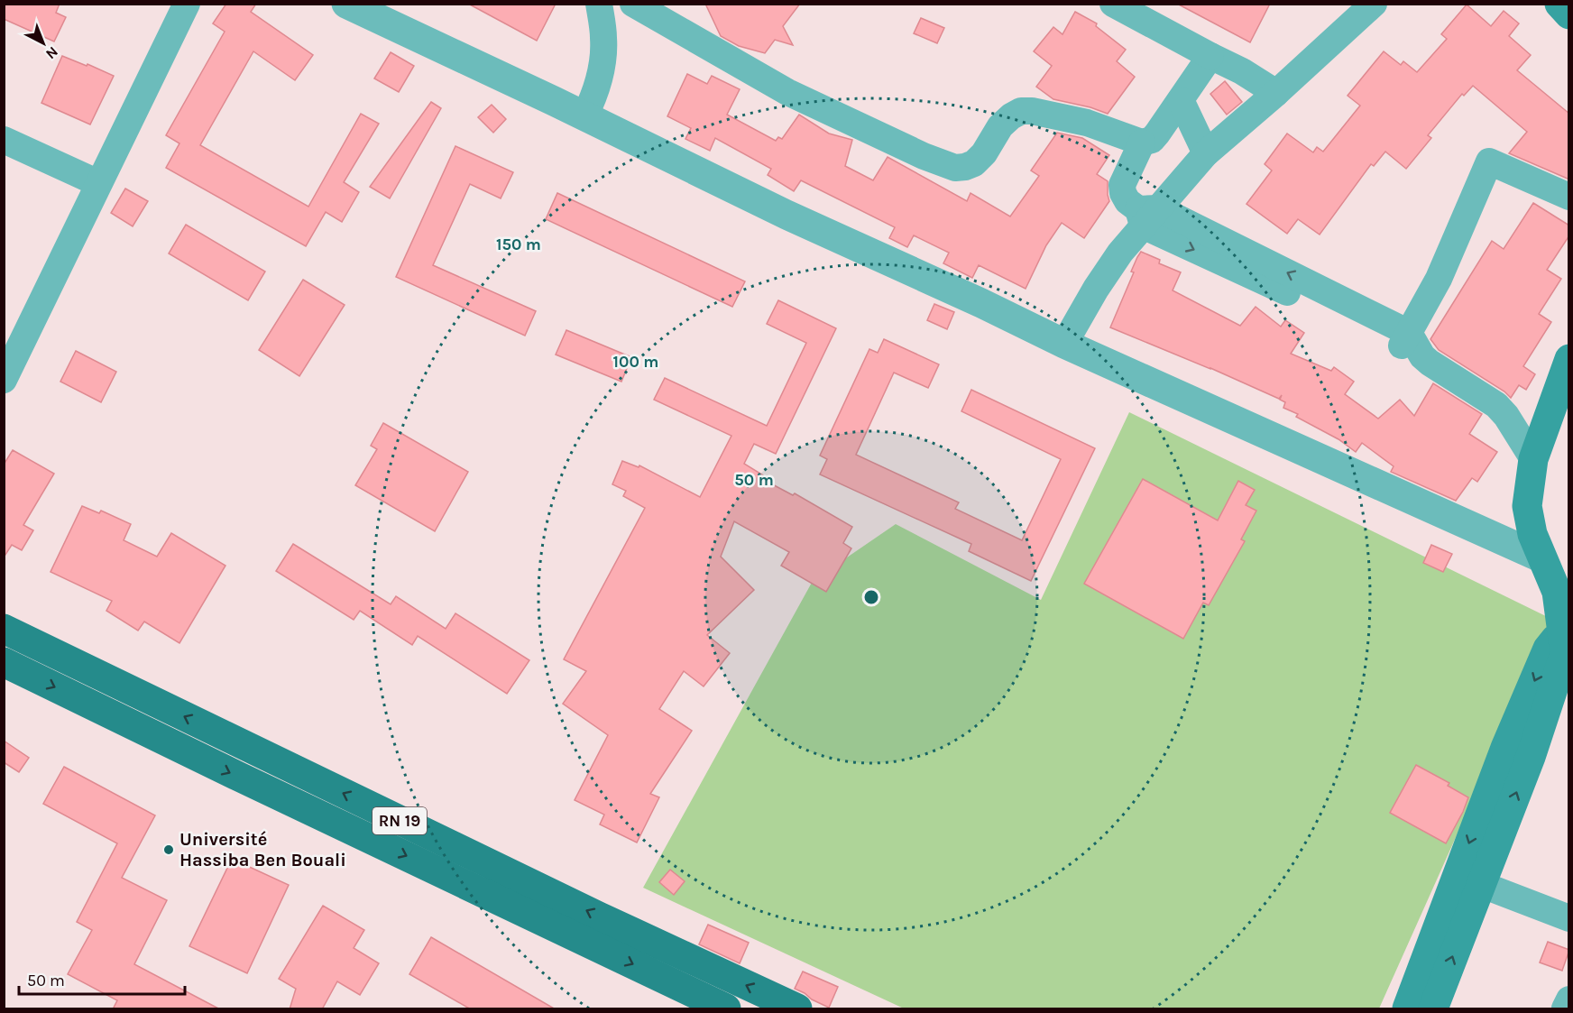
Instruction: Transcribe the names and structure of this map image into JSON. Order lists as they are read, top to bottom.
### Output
{
  "streets": {
    "main road": ["RN 19"]
  },
  "places": ["Université Hassiba Ben Bouali"],
  "scale_bar": "50 m",
  "north": "bottom right",
  "rings": ["150 m", "100 m", "50 m"]
}
